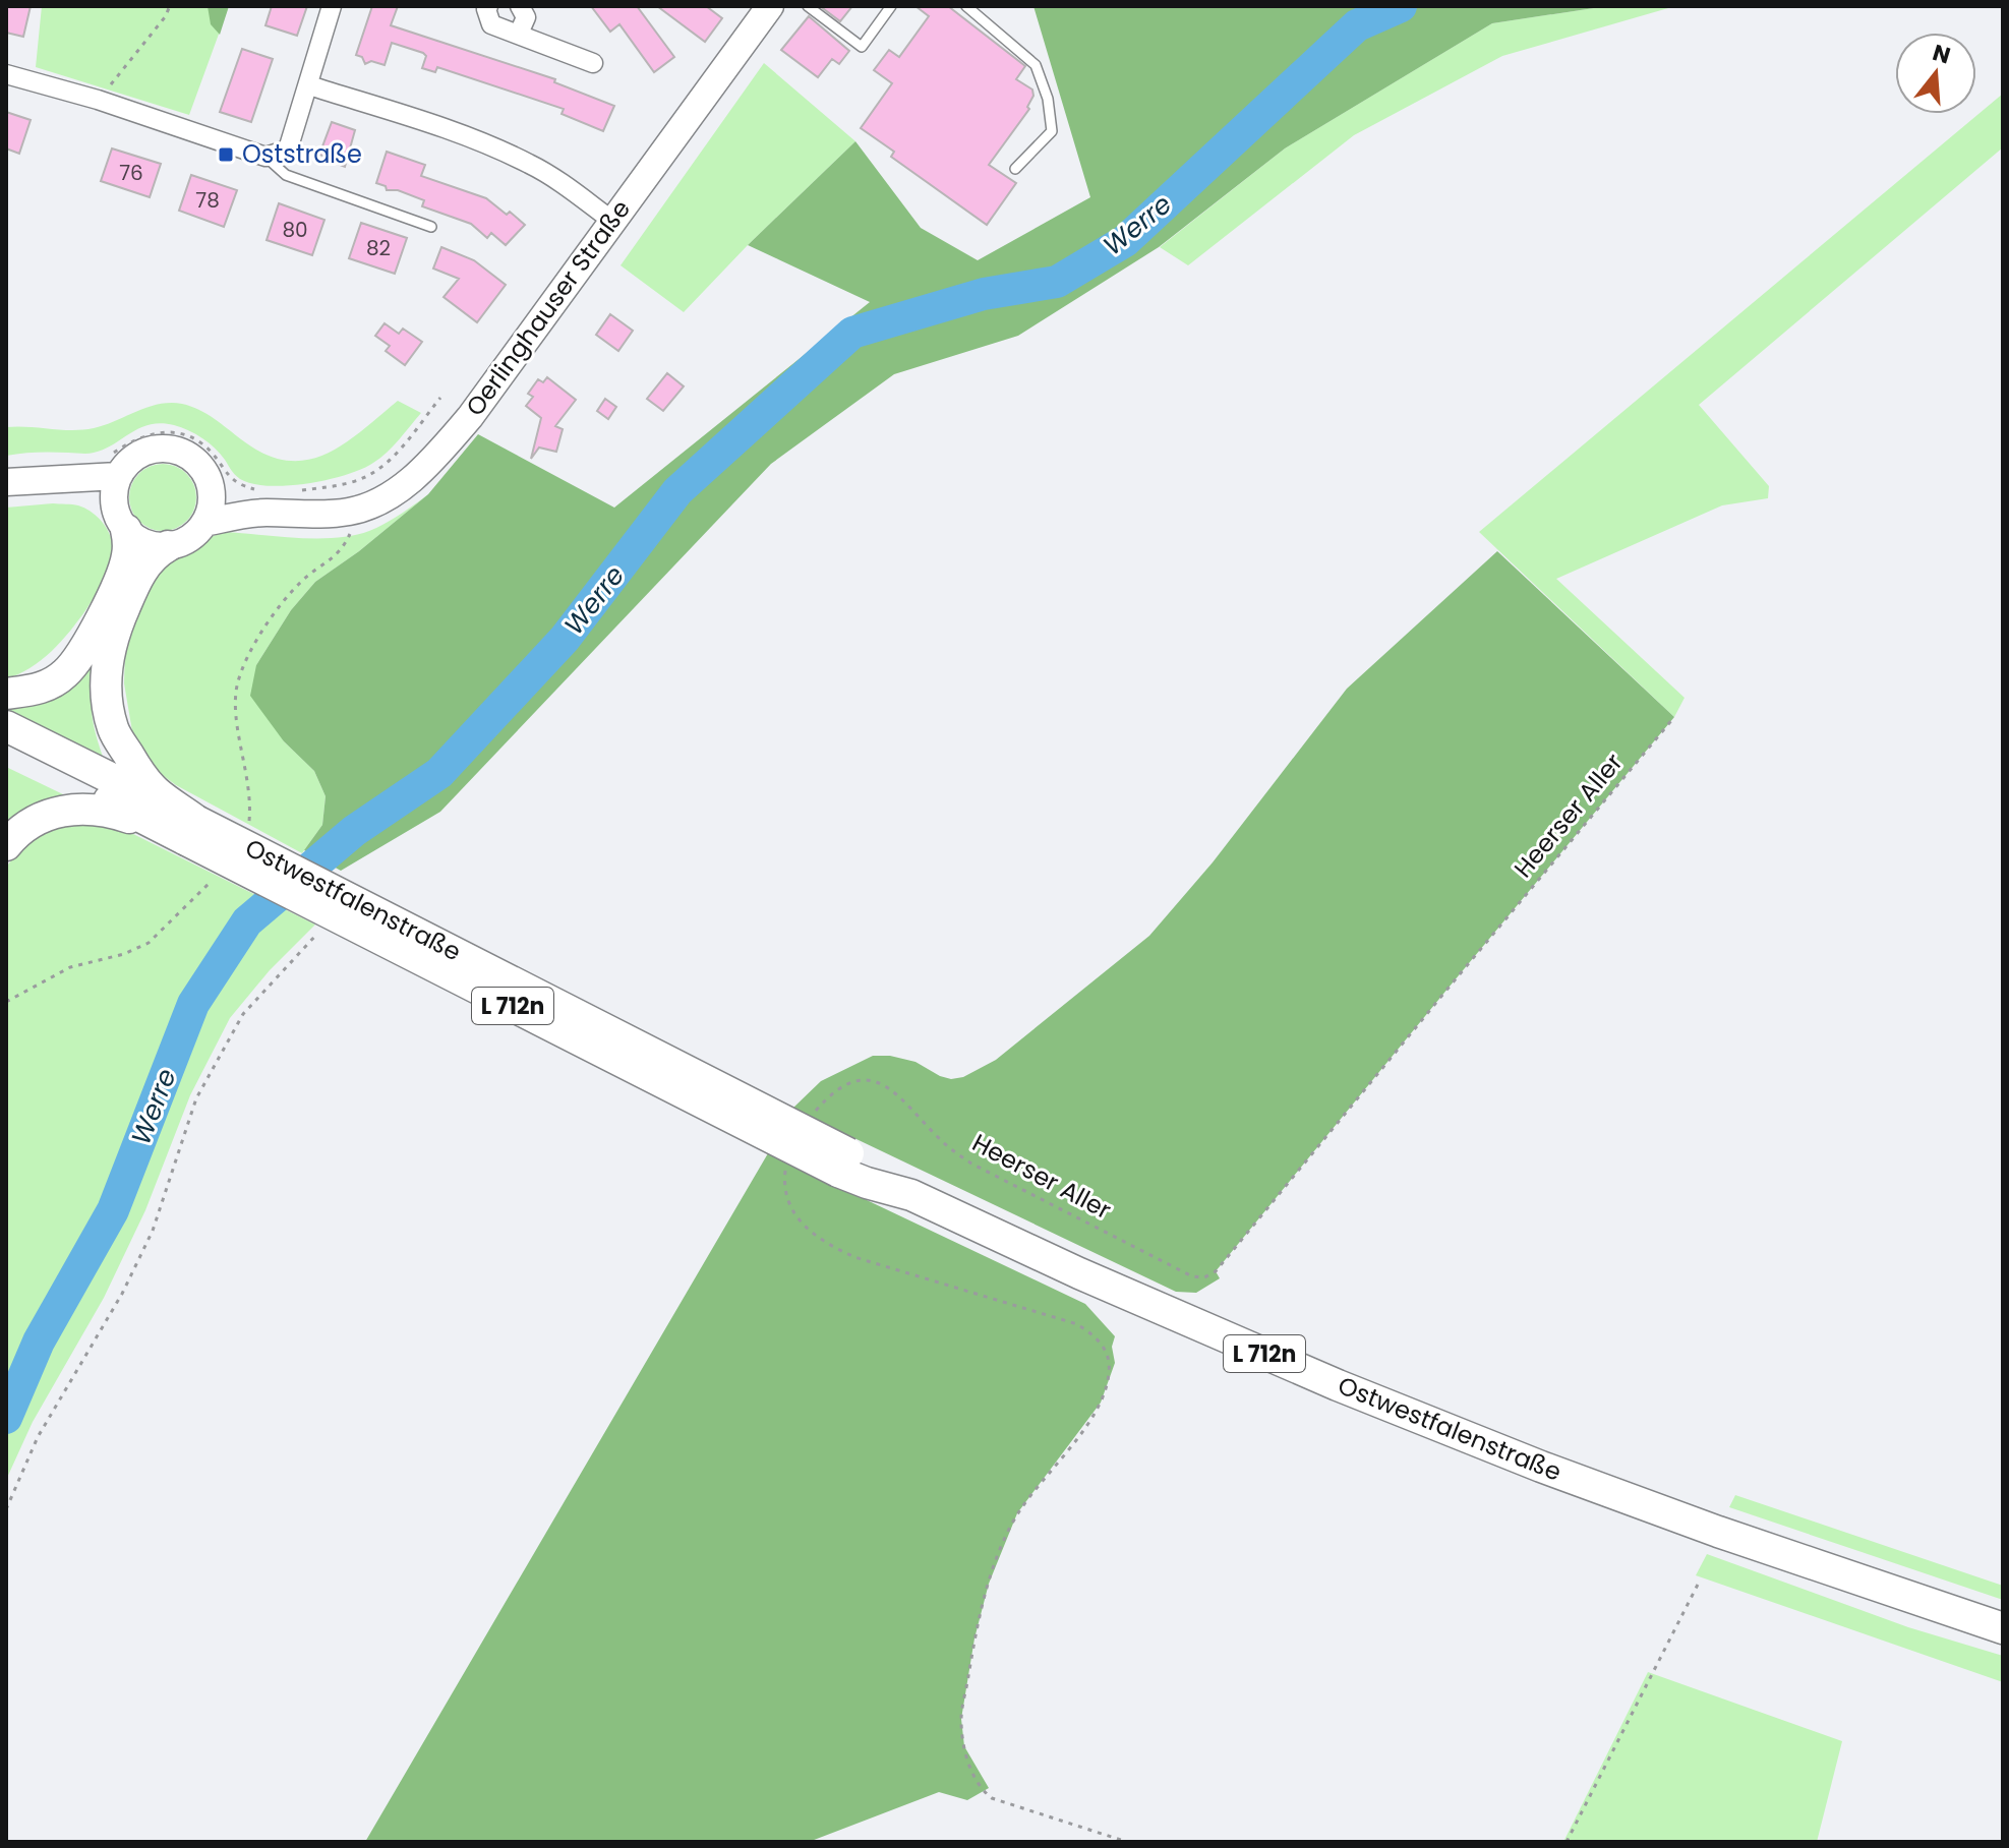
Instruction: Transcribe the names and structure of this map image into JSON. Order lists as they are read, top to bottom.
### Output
{
  "streets": {
    "main road": ["Oerlinghauser Straße", "Ostwestfalenstraße", "L 712n"],
    "path": ["Heerser Aller"]
  },
  "crossings": [
    ["Oerlinghauser Straße", "L 712n"],
    ["Ostwestfalenstraße", "L 712n"]
  ],
  "water": ["Werre"],
  "places": {
    "transit": ["Oststraße"]
  },
  "house_numbers": [
    "76",
    "78",
    "80",
    "82"
  ],
  "north": "top"
}
